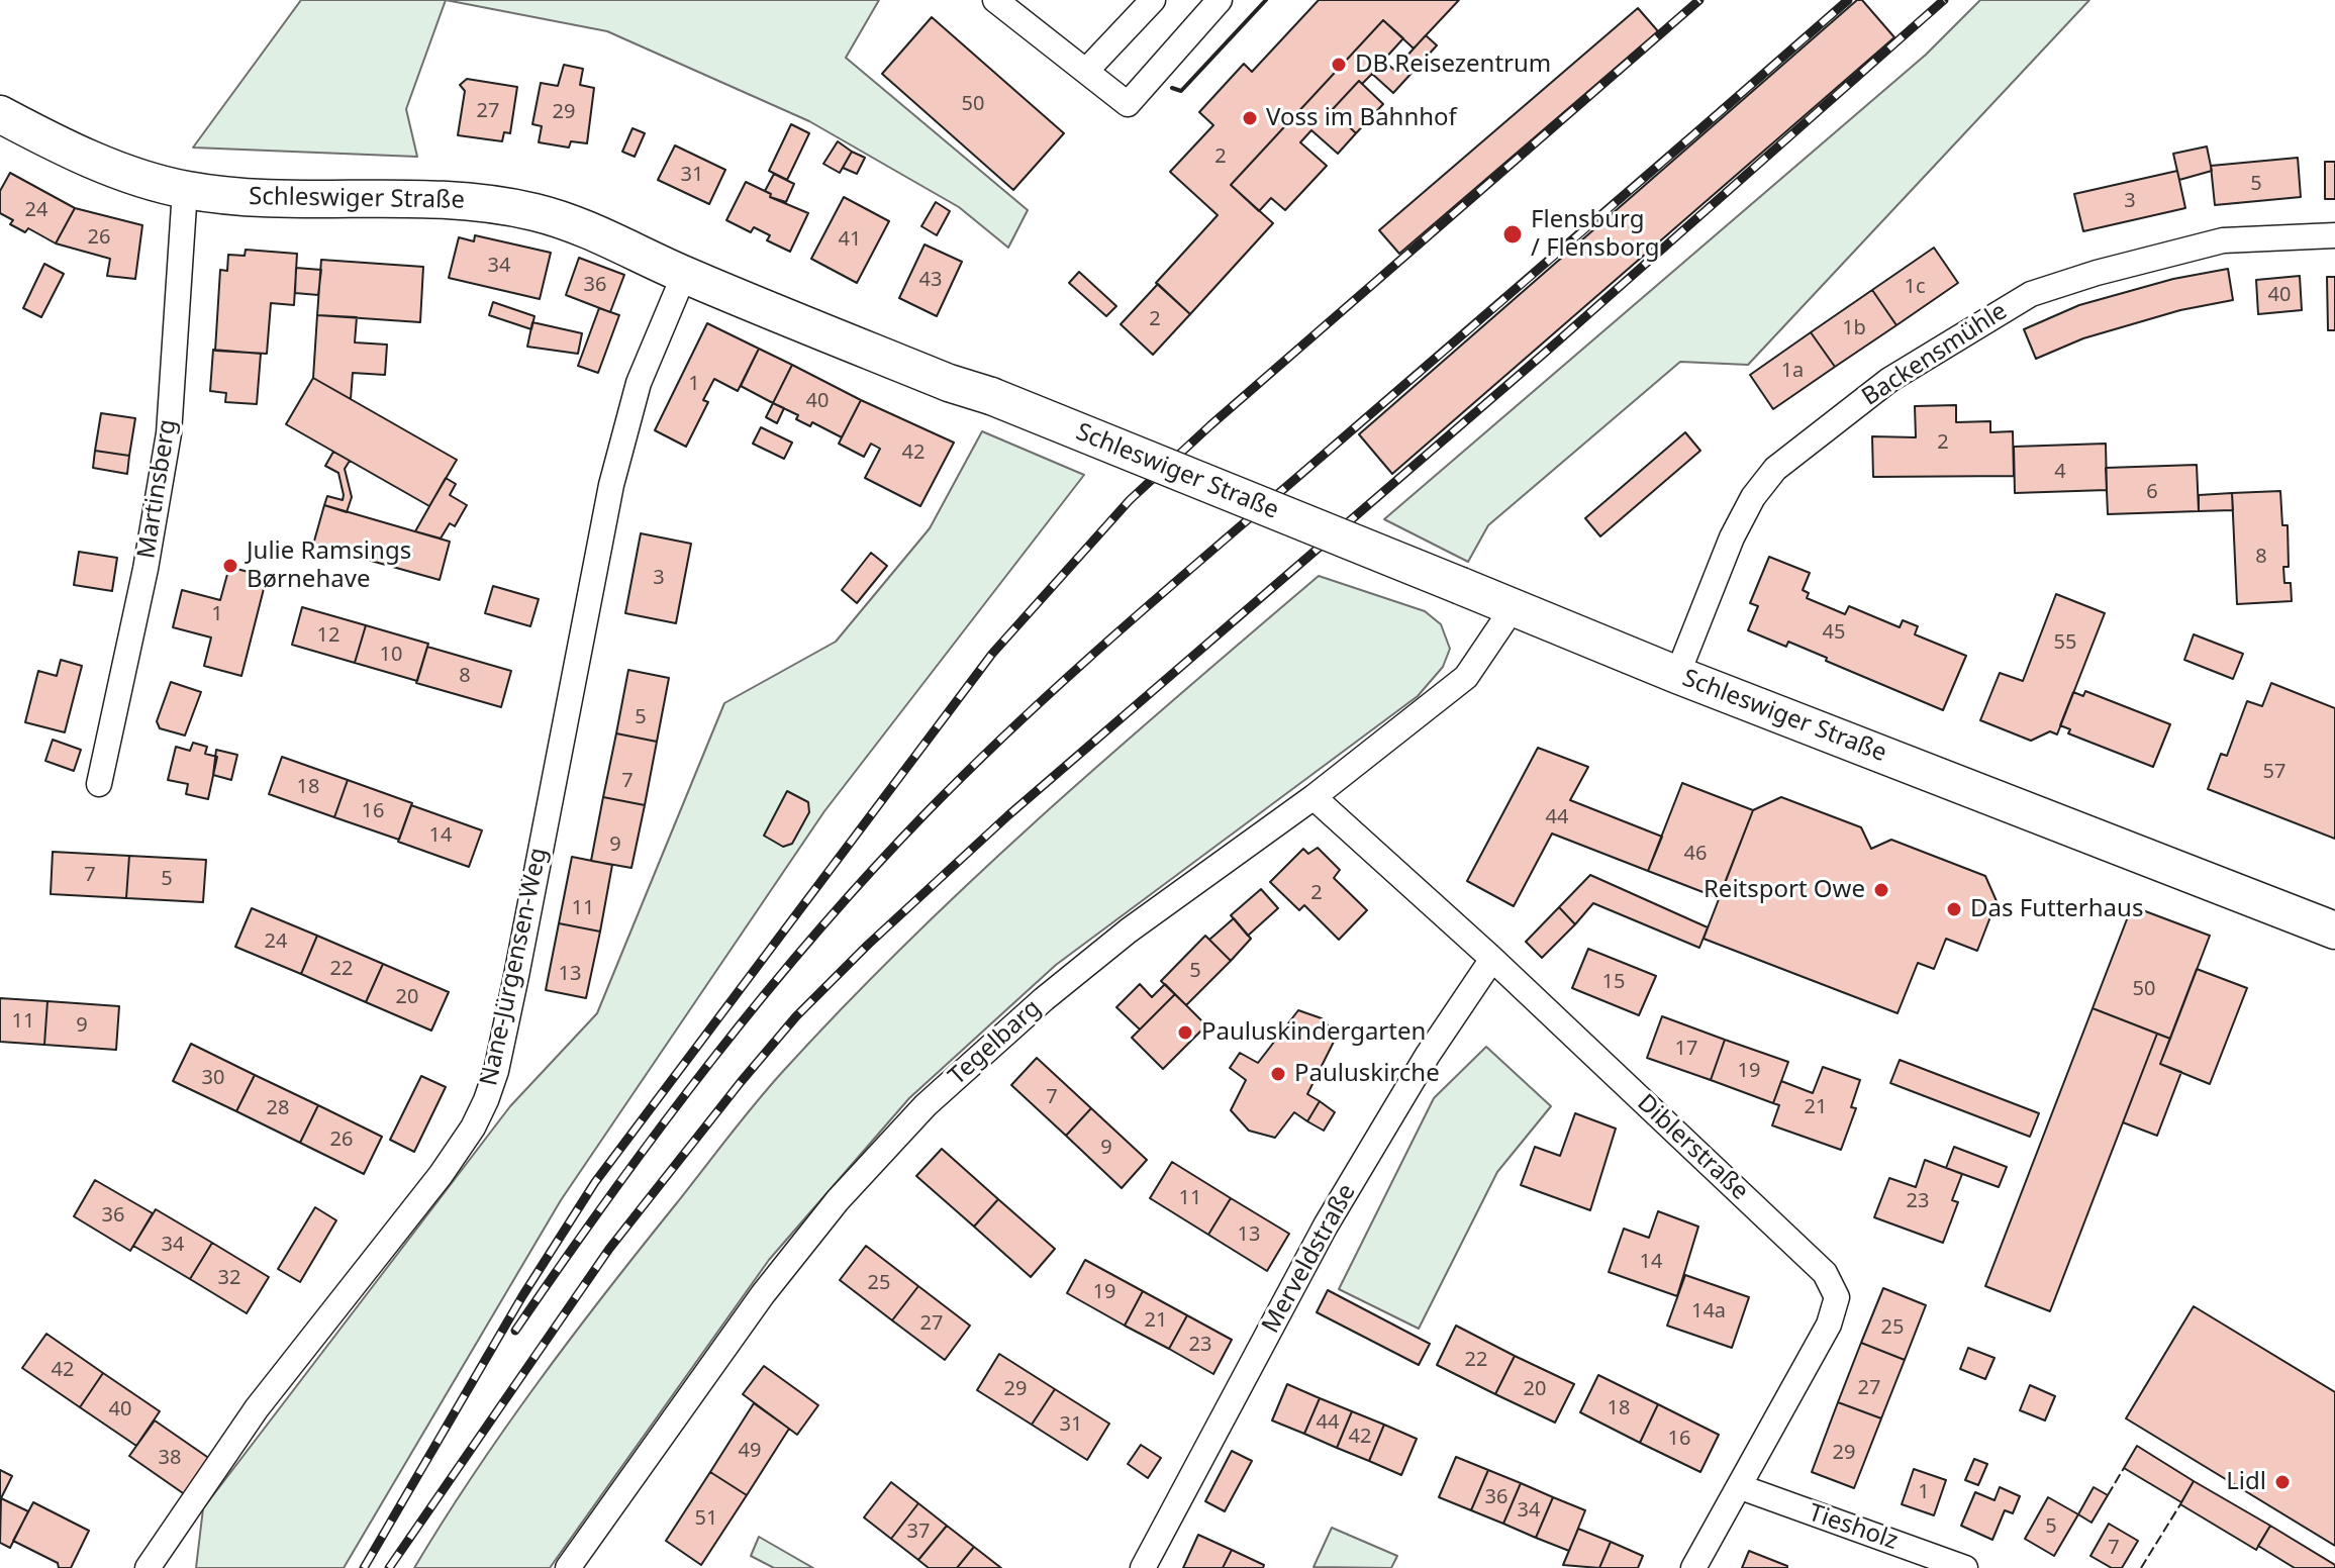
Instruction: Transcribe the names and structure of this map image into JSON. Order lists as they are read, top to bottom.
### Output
{
  "streets": {
    "main road": ["Schleswiger Straße"],
    "street": [
      "Backensmühle",
      "Martinsberg",
      "Nane-Jürgensen-Weg",
      "Tegelbarg",
      "Diblerstraße",
      "Merveldstraße",
      "Tiesholz"
    ]
  },
  "crossings": [
    ["Schleswiger Straße", "Backensmühle"],
    ["Schleswiger Straße", "Martinsberg"],
    ["Schleswiger Straße", "Nane-Jürgensen-Weg"],
    ["Schleswiger Straße", "Tegelbarg"],
    ["Tegelbarg", "Diblerstraße"],
    ["Diblerstraße", "Merveldstraße"],
    ["Diblerstraße", "Tiesholz"]
  ],
  "places": [
    "DB Reisezentrum",
    "Voss im Bahnhof",
    "Flensburg / Flensborg",
    "Julie Ramsings Børnehave",
    "Reitsport Owe",
    "Das Futterhaus",
    "Pauluskindergarten",
    "Pauluskirche",
    "Lidl"
  ],
  "house_numbers": [
    "50",
    "27",
    "29",
    "2",
    "31",
    "5",
    "3",
    "24",
    "26",
    "41",
    "34",
    "43",
    "36",
    "1c",
    "40",
    "2",
    "1b",
    "1a",
    "1",
    "40",
    "2",
    "42",
    "4",
    "6",
    "8",
    "3",
    "1",
    "45",
    "12",
    "55",
    "10",
    "8",
    "5",
    "57",
    "7",
    "18",
    "16",
    "44",
    "14",
    "9",
    "46",
    "7",
    "5",
    "2",
    "11",
    "24",
    "22",
    "5",
    "13",
    "15",
    "50",
    "20",
    "11",
    "9",
    "17",
    "19",
    "30",
    "7",
    "21",
    "28",
    "26",
    "9",
    "11",
    "23",
    "36",
    "13",
    "34",
    "14",
    "32",
    "25",
    "19",
    "14a",
    "21",
    "27",
    "25",
    "23",
    "22",
    "42",
    "27",
    "29",
    "20",
    "18",
    "40",
    "44",
    "31",
    "42",
    "16",
    "49",
    "29",
    "38",
    "1",
    "36",
    "34",
    "51",
    "5",
    "37",
    "7"
  ]
}
